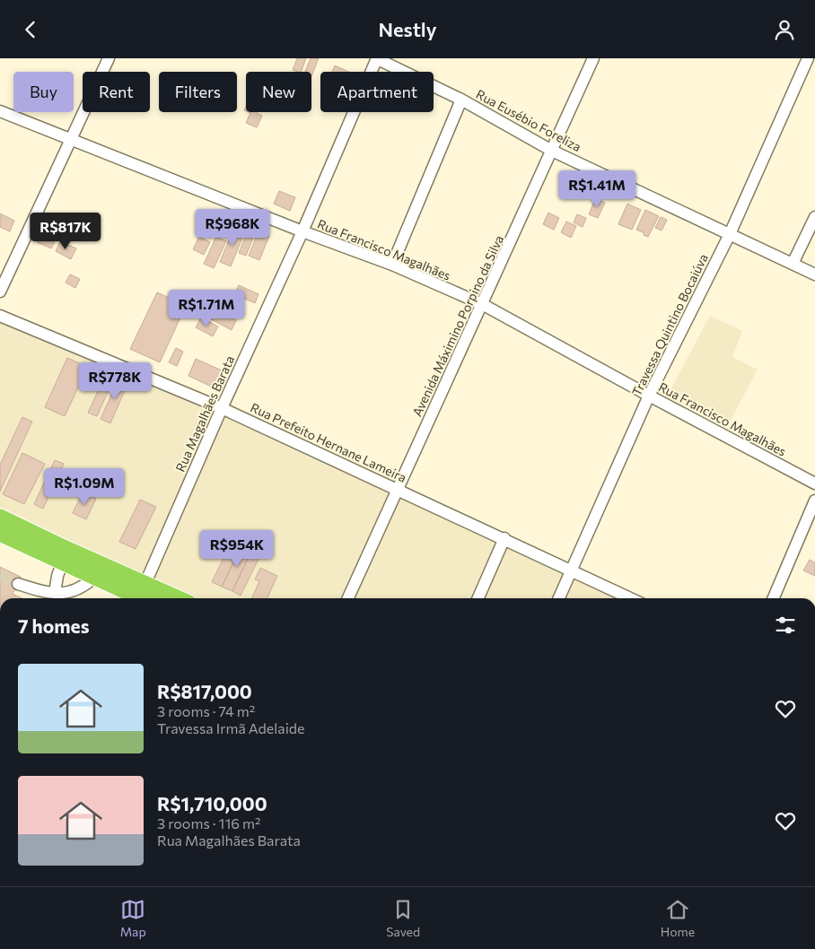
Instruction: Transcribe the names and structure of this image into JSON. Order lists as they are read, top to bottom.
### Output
{
  "streets": {
    "street": [
      "Rua Eusébio Foreliza",
      "Rua Francisco Magalhães",
      "Travessa Quintino Bocaiúva",
      "Avenida Máximino Porpino da Silva",
      "Rua Magalhães Barata",
      "Rua Prefeito Hernane Lameira"
    ]
  },
  "crossings": [
    ["Rua Eusébio Foreliza", "Travessa Quintino Bocaiúva"],
    ["Rua Eusébio Foreliza", "Avenida Máximino Porpino da Silva"],
    ["Rua Eusébio Foreliza", "Rua Magalhães Barata"],
    ["Rua Francisco Magalhães", "Travessa Quintino Bocaiúva"],
    ["Rua Francisco Magalhães", "Avenida Máximino Porpino da Silva"],
    ["Rua Francisco Magalhães", "Rua Magalhães Barata"],
    ["Travessa Quintino Bocaiúva", "Rua Prefeito Hernane Lameira"],
    ["Avenida Máximino Porpino da Silva", "Rua Prefeito Hernane Lameira"],
    ["Rua Magalhães Barata", "Rua Prefeito Hernane Lameira"]
  ],
  "page": {
    "header": "Nestly",
    "chip": [
      "Buy",
      "Rent",
      "Filters",
      "New",
      "Apartment"
    ],
    "price": [
      "R$1.41M",
      "R$968K",
      "R$817K",
      "R$1.71M",
      "R$778K",
      "R$1.09M",
      "R$954K"
    ],
    "heading": "7 homes",
    "list": [
      {
        "name": "R$817,000",
        "note": "3 rooms · 74 m² · Travessa Irmã Adelaide"
      },
      {
        "name": "R$1,710,000",
        "note": "3 rooms · 116 m² · Rua Magalhães Barata"
      }
    ],
    "tabs": ["Map", "Saved", "Home"]
  }
}
